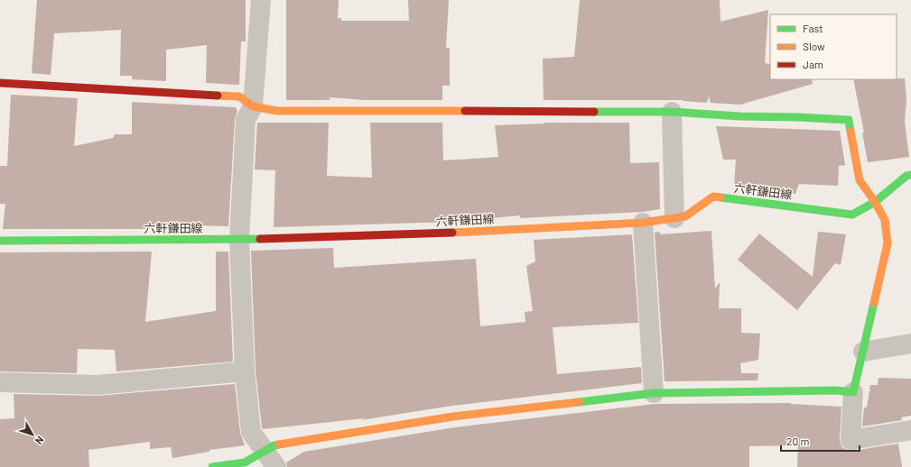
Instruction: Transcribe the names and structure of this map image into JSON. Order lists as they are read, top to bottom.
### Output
{
  "streets": {
    "street": ["六軒鎌田線"]
  },
  "legend": ["Fast", "Slow", "Jam"],
  "scale_bar": "20 m",
  "north": "bottom right"
}
